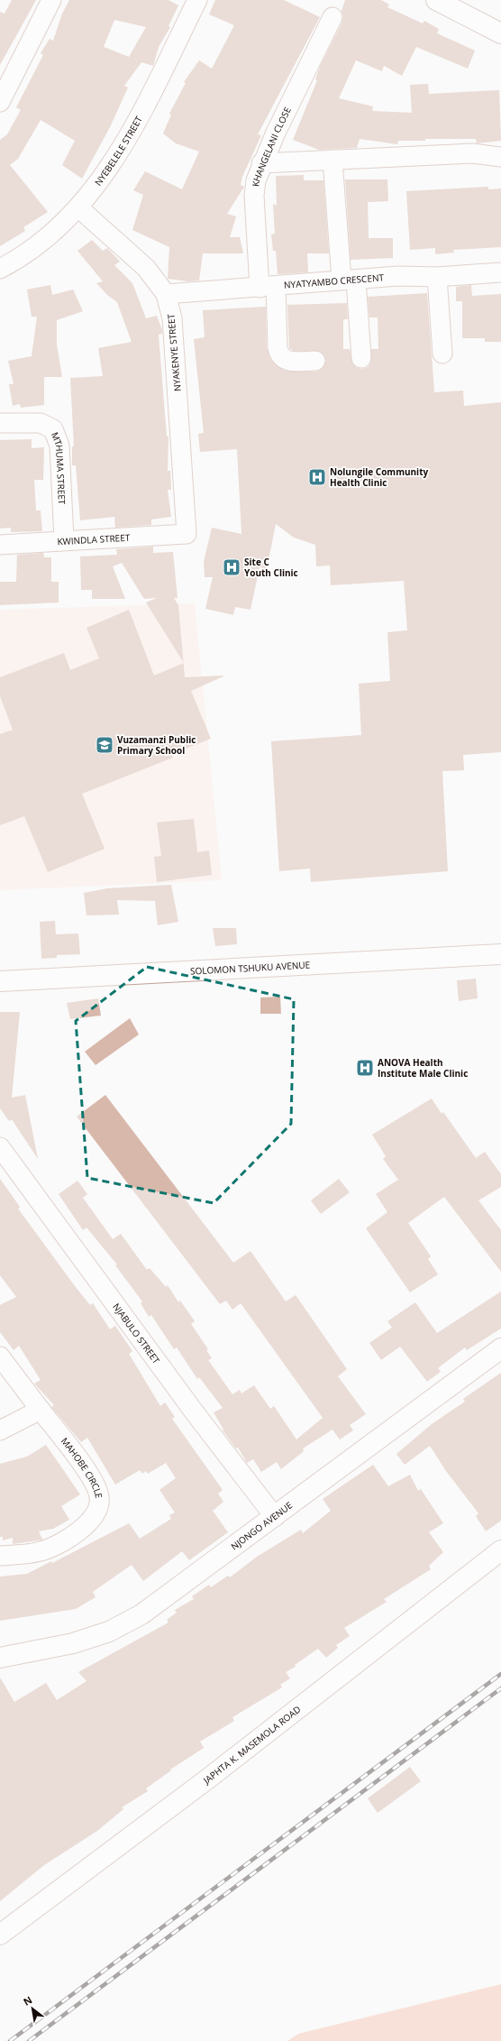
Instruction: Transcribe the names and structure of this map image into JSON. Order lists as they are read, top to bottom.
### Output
{
  "streets": {
    "street": [
      "KHANGELANI CLOSE",
      "NYEBELELE STREET",
      "NYATYAMBO CRESCENT",
      "NYAKENYE STREET",
      "MTHUMA STREET",
      "KWINDLA STREET",
      "SOLOMON TSHUKU AVENUE",
      "NJABULO STREET",
      "MAHOBE CIRCLE",
      "NJONGO AVENUE",
      "JAPHTA K. MASEMOLA ROAD"
    ]
  },
  "crossings": [
    ["KHANGELANI CLOSE", "NYATYAMBO CRESCENT"],
    ["NYEBELELE STREET", "NYAKENYE STREET"],
    ["NYATYAMBO CRESCENT", "NYAKENYE STREET"],
    ["NYAKENYE STREET", "KWINDLA STREET"],
    ["MTHUMA STREET", "KWINDLA STREET"],
    ["NJABULO STREET", "NJONGO AVENUE"]
  ],
  "places": {
    "hospital": ["Nolungile Community Health Clinic", "Site C Youth Clinic", "ANOVA Health Institute Male Clinic"],
    "school or university": ["Vuzamanzi Public Primary School"]
  },
  "north": "top left"
}
